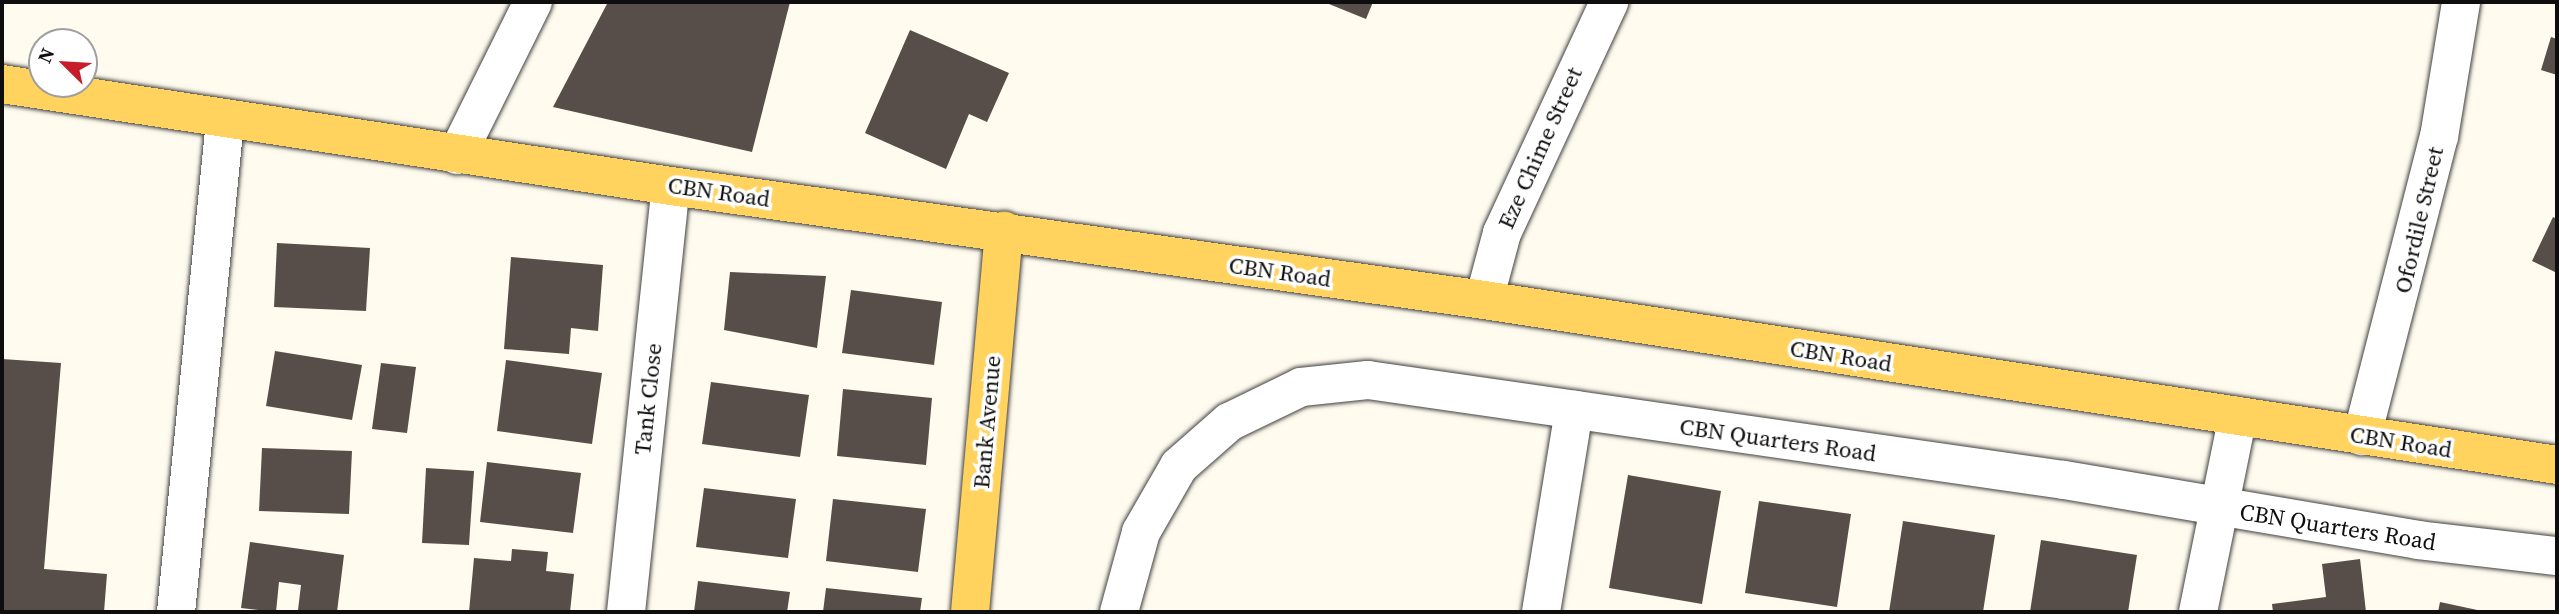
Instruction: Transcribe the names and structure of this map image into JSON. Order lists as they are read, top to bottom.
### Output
{
  "streets": {
    "main road": ["CBN Road", "Bank Avenue"],
    "street": [
      "Eze Chime Street",
      "Ofordile Street",
      "Tank Close",
      "CBN Quarters Road"
    ]
  },
  "crossings": [
    ["Eze Chime Street", "CBN Road"],
    ["CBN Road", "Ofordile Street"],
    ["CBN Road", "Tank Close"],
    ["CBN Road", "Bank Avenue"]
  ],
  "north": "top left"
}
